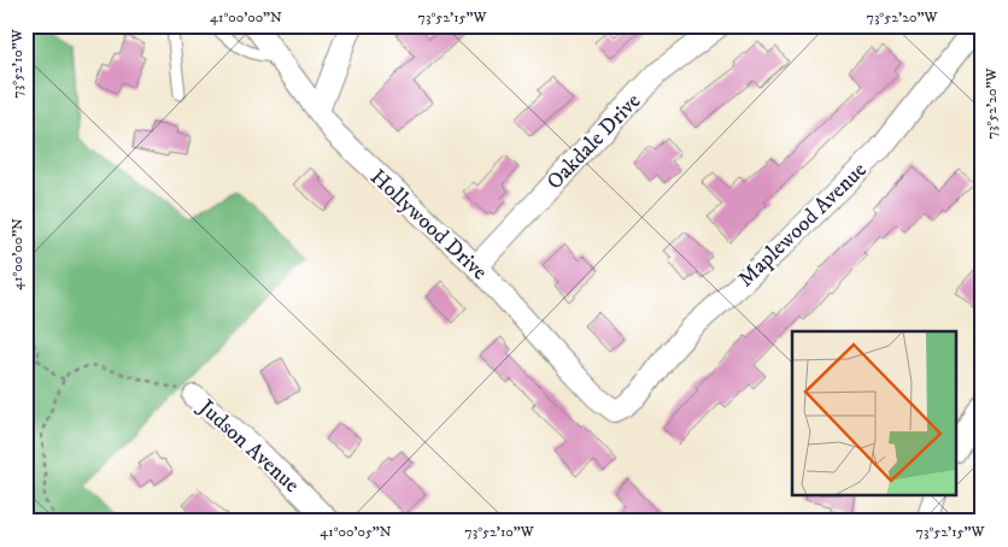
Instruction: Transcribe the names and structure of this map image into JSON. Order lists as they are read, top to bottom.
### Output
{
  "streets": {
    "street": [
      "Oakdale Drive",
      "Hollywood Drive",
      "Maplewood Avenue",
      "Judson Avenue"
    ]
  },
  "crossings": [
    ["Oakdale Drive", "Hollywood Drive"],
    ["Hollywood Drive", "Maplewood Avenue"]
  ],
  "coordinates": [
    "41°00'00\"N",
    "73°52'15\"W",
    "73°52'20\"W",
    "73°52'10\"W",
    "41°00'05\"N"
  ]
}
